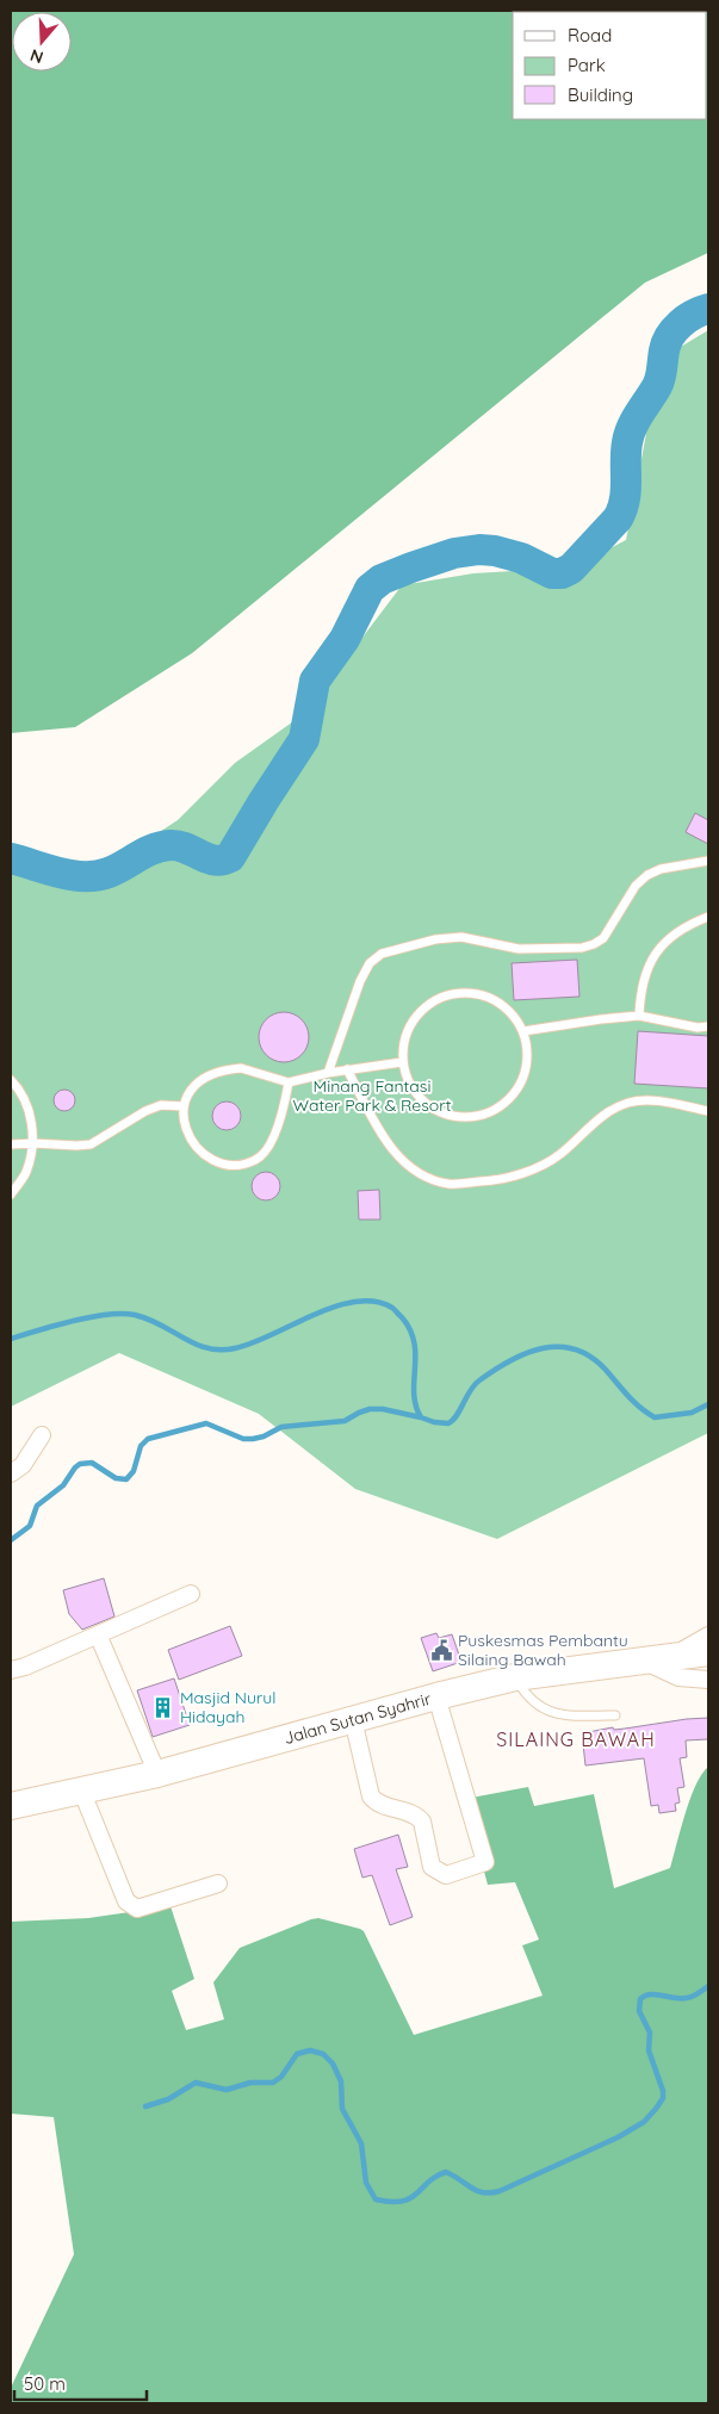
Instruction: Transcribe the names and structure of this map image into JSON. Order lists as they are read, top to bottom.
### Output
{
  "streets": {
    "highway": ["Jalan Sutan Syahrir"]
  },
  "districts": ["SILAING BAWAH"],
  "parks": ["Minang Fantasi Water Park & Resort"],
  "places": {
    "public building": ["Puskesmas Pembantu Silaing Bawah"],
    "building": ["Masjid Nurul Hidayah"]
  },
  "legend": ["Road", "Park", "Building"],
  "scale_bar": "50 m",
  "north": "bottom"
}
